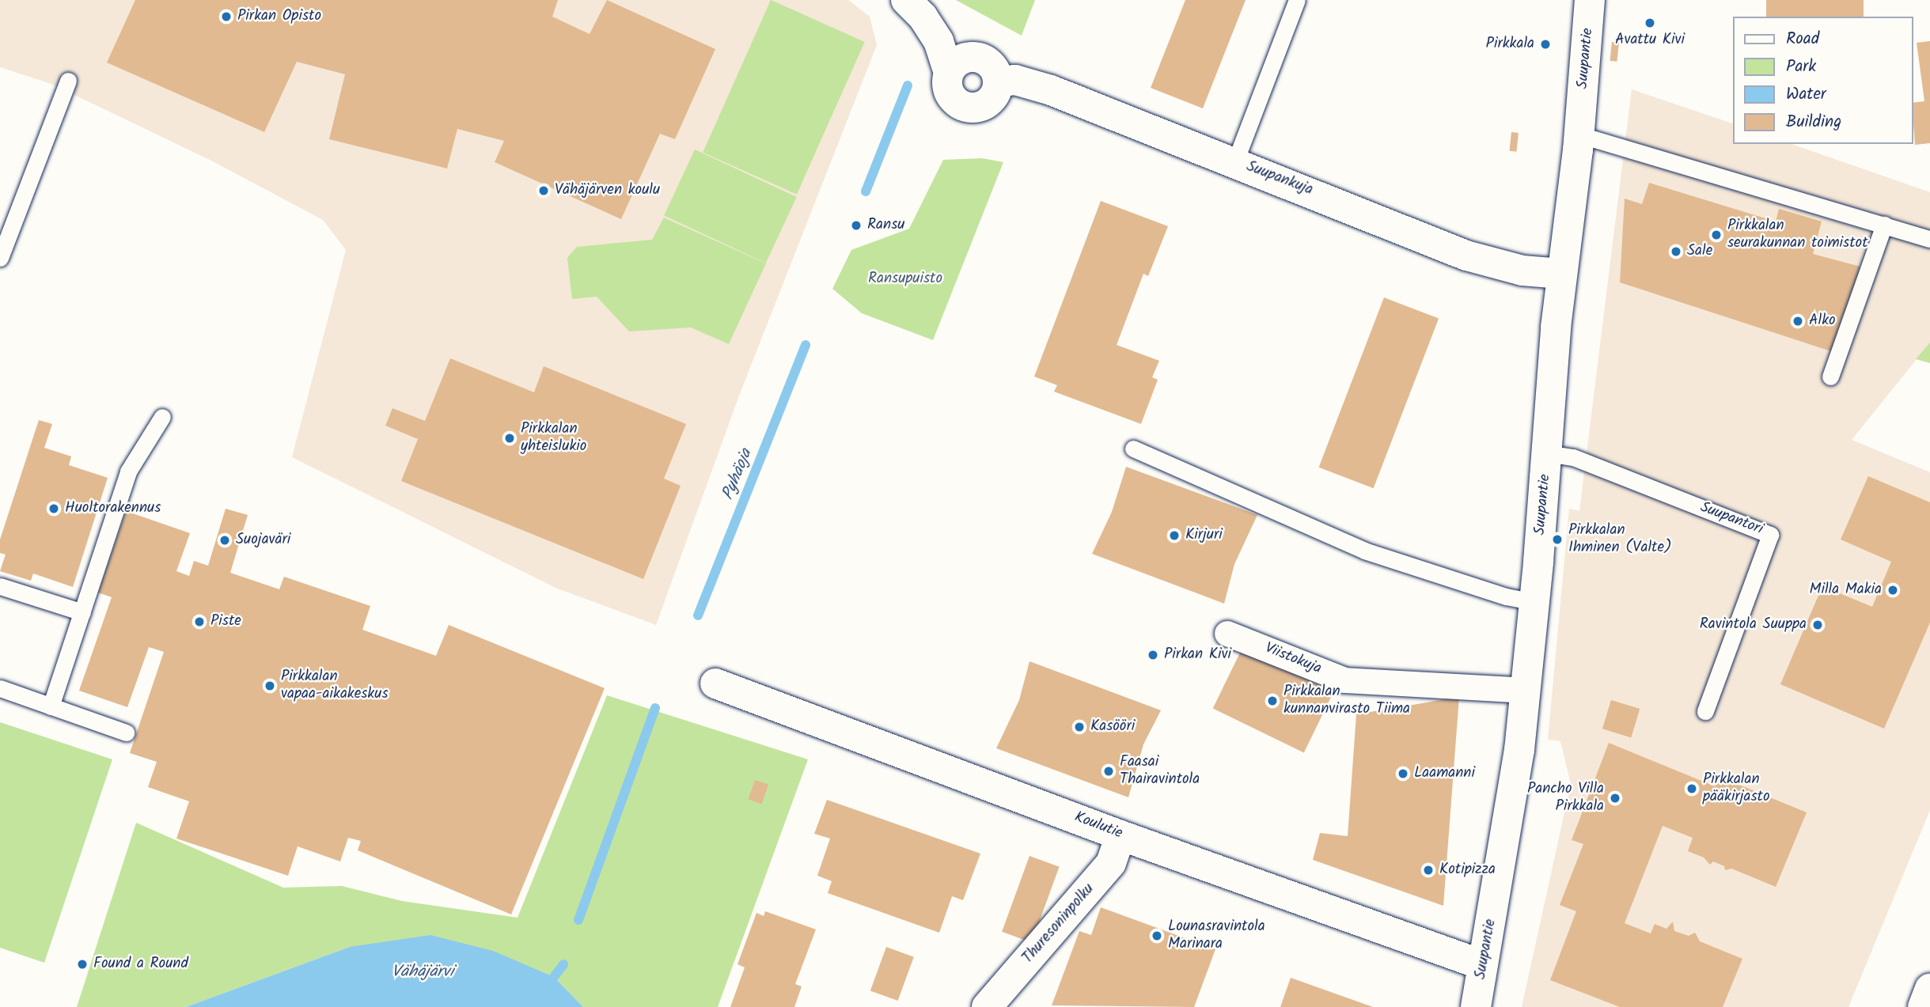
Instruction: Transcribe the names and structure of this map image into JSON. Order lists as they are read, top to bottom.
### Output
{
  "streets": {
    "street": [
      "Suupantie",
      "Suupankuja",
      "Viistokuja",
      "Koulutie",
      "Thuresoninpolku"
    ],
    "lane": ["Suupantori"]
  },
  "crossings": [
    ["Suupantie", "Suupankuja"],
    ["Suupantie", "Suupantori"],
    ["Suupantie", "Viistokuja"],
    ["Suupantie", "Koulutie"],
    ["Koulutie", "Thuresoninpolku"]
  ],
  "water": ["Pyhäoja", "Vähäjärvi"],
  "parks": ["Ransupuisto"],
  "places": [
    "Pirkan Opisto",
    "Avattu Kivi",
    "Pirkkala",
    "Vähäjärven koulu",
    "Ransu",
    "Pirkkalan seurakunnan toimistot",
    "Sale",
    "Alko",
    "Pirkkalan yhteislukio",
    "Huoltorakennus",
    "Kirjuri",
    "Pirkkalan Ihminen (Valte)",
    "Suojaväri",
    "Milla Makia",
    "Piste",
    "Ravintola Suuppa",
    "Pirkan Kivi",
    "Pirkkalan vapaa-aikakeskus",
    "Pirkkalan kunnanvirasto Tiima",
    "Kasööri",
    "Faasai Thairavintola",
    "Laamanni",
    "Pirkkalan pääkirjasto",
    "Pancho Villa Pirkkala",
    "Kotipizza",
    "Lounasravintola Marinara",
    "Found a Round"
  ],
  "legend": [
    "Road",
    "Park",
    "Water",
    "Building"
  ]
}
